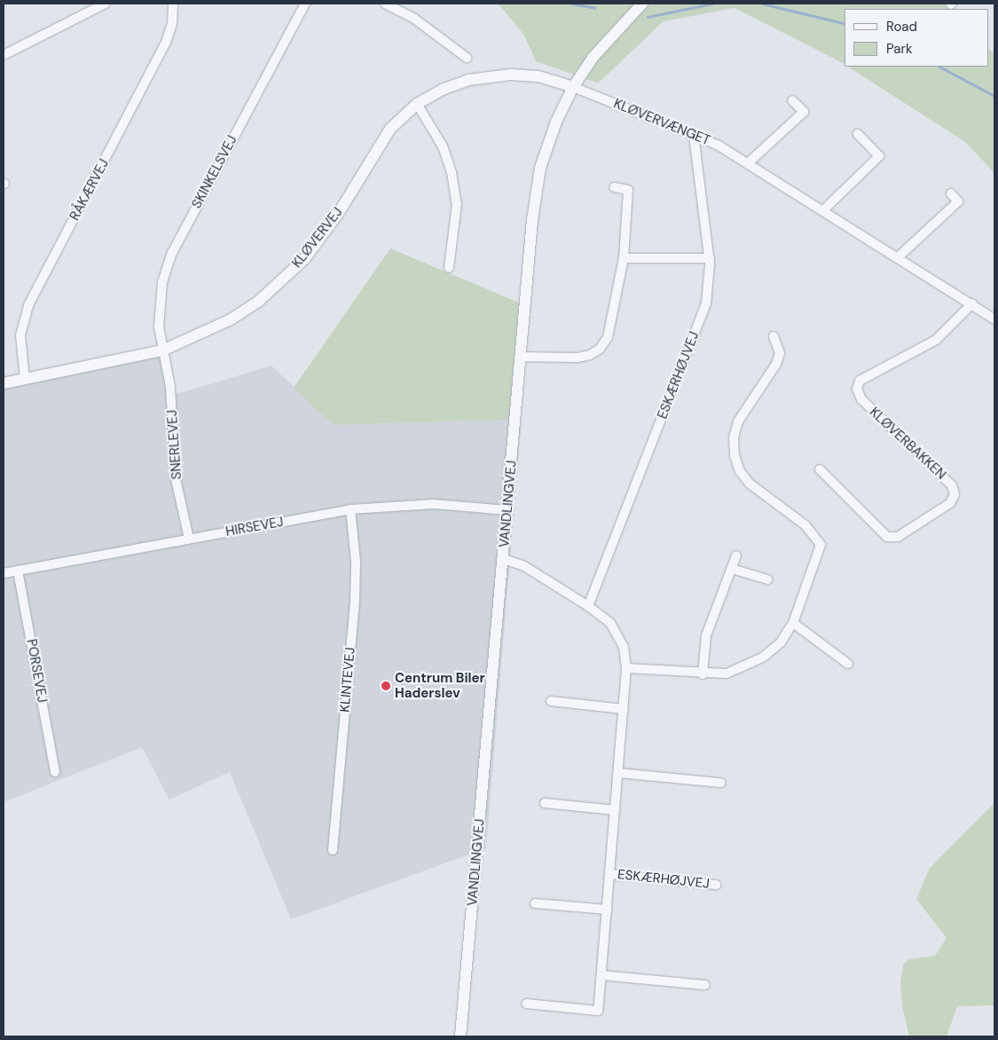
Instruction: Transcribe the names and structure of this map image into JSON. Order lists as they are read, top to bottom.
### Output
{
  "streets": {
    "street": [
      "KLØVERVÆNGET",
      "SKINKELSVEJ",
      "RÅKÆRVEJ",
      "KLØVERVEJ",
      "ESKÆRHØJVEJ",
      "KLØVERBAKKEN",
      "SNERLEVEJ",
      "VANDLINGVEJ",
      "HIRSEVEJ",
      "PORSEVEJ",
      "KLINTEVEJ"
    ]
  },
  "crossings": [
    ["KLØVERVÆNGET", "KLØVERVEJ"],
    ["KLØVERVÆNGET", "ESKÆRHØJVEJ"],
    ["KLØVERVÆNGET", "KLØVERBAKKEN"],
    ["KLØVERVÆNGET", "VANDLINGVEJ"],
    ["SKINKELSVEJ", "KLØVERVEJ"],
    ["SKINKELSVEJ", "SNERLEVEJ"],
    ["RÅKÆRVEJ", "KLØVERVEJ"],
    ["KLØVERVEJ", "SNERLEVEJ"],
    ["KLØVERVEJ", "VANDLINGVEJ"],
    ["ESKÆRHØJVEJ", "VANDLINGVEJ"],
    ["SNERLEVEJ", "HIRSEVEJ"],
    ["VANDLINGVEJ", "HIRSEVEJ"],
    ["HIRSEVEJ", "PORSEVEJ"],
    ["HIRSEVEJ", "KLINTEVEJ"]
  ],
  "places": ["Centrum Biler Haderslev"],
  "legend": ["Road", "Park"]
}
